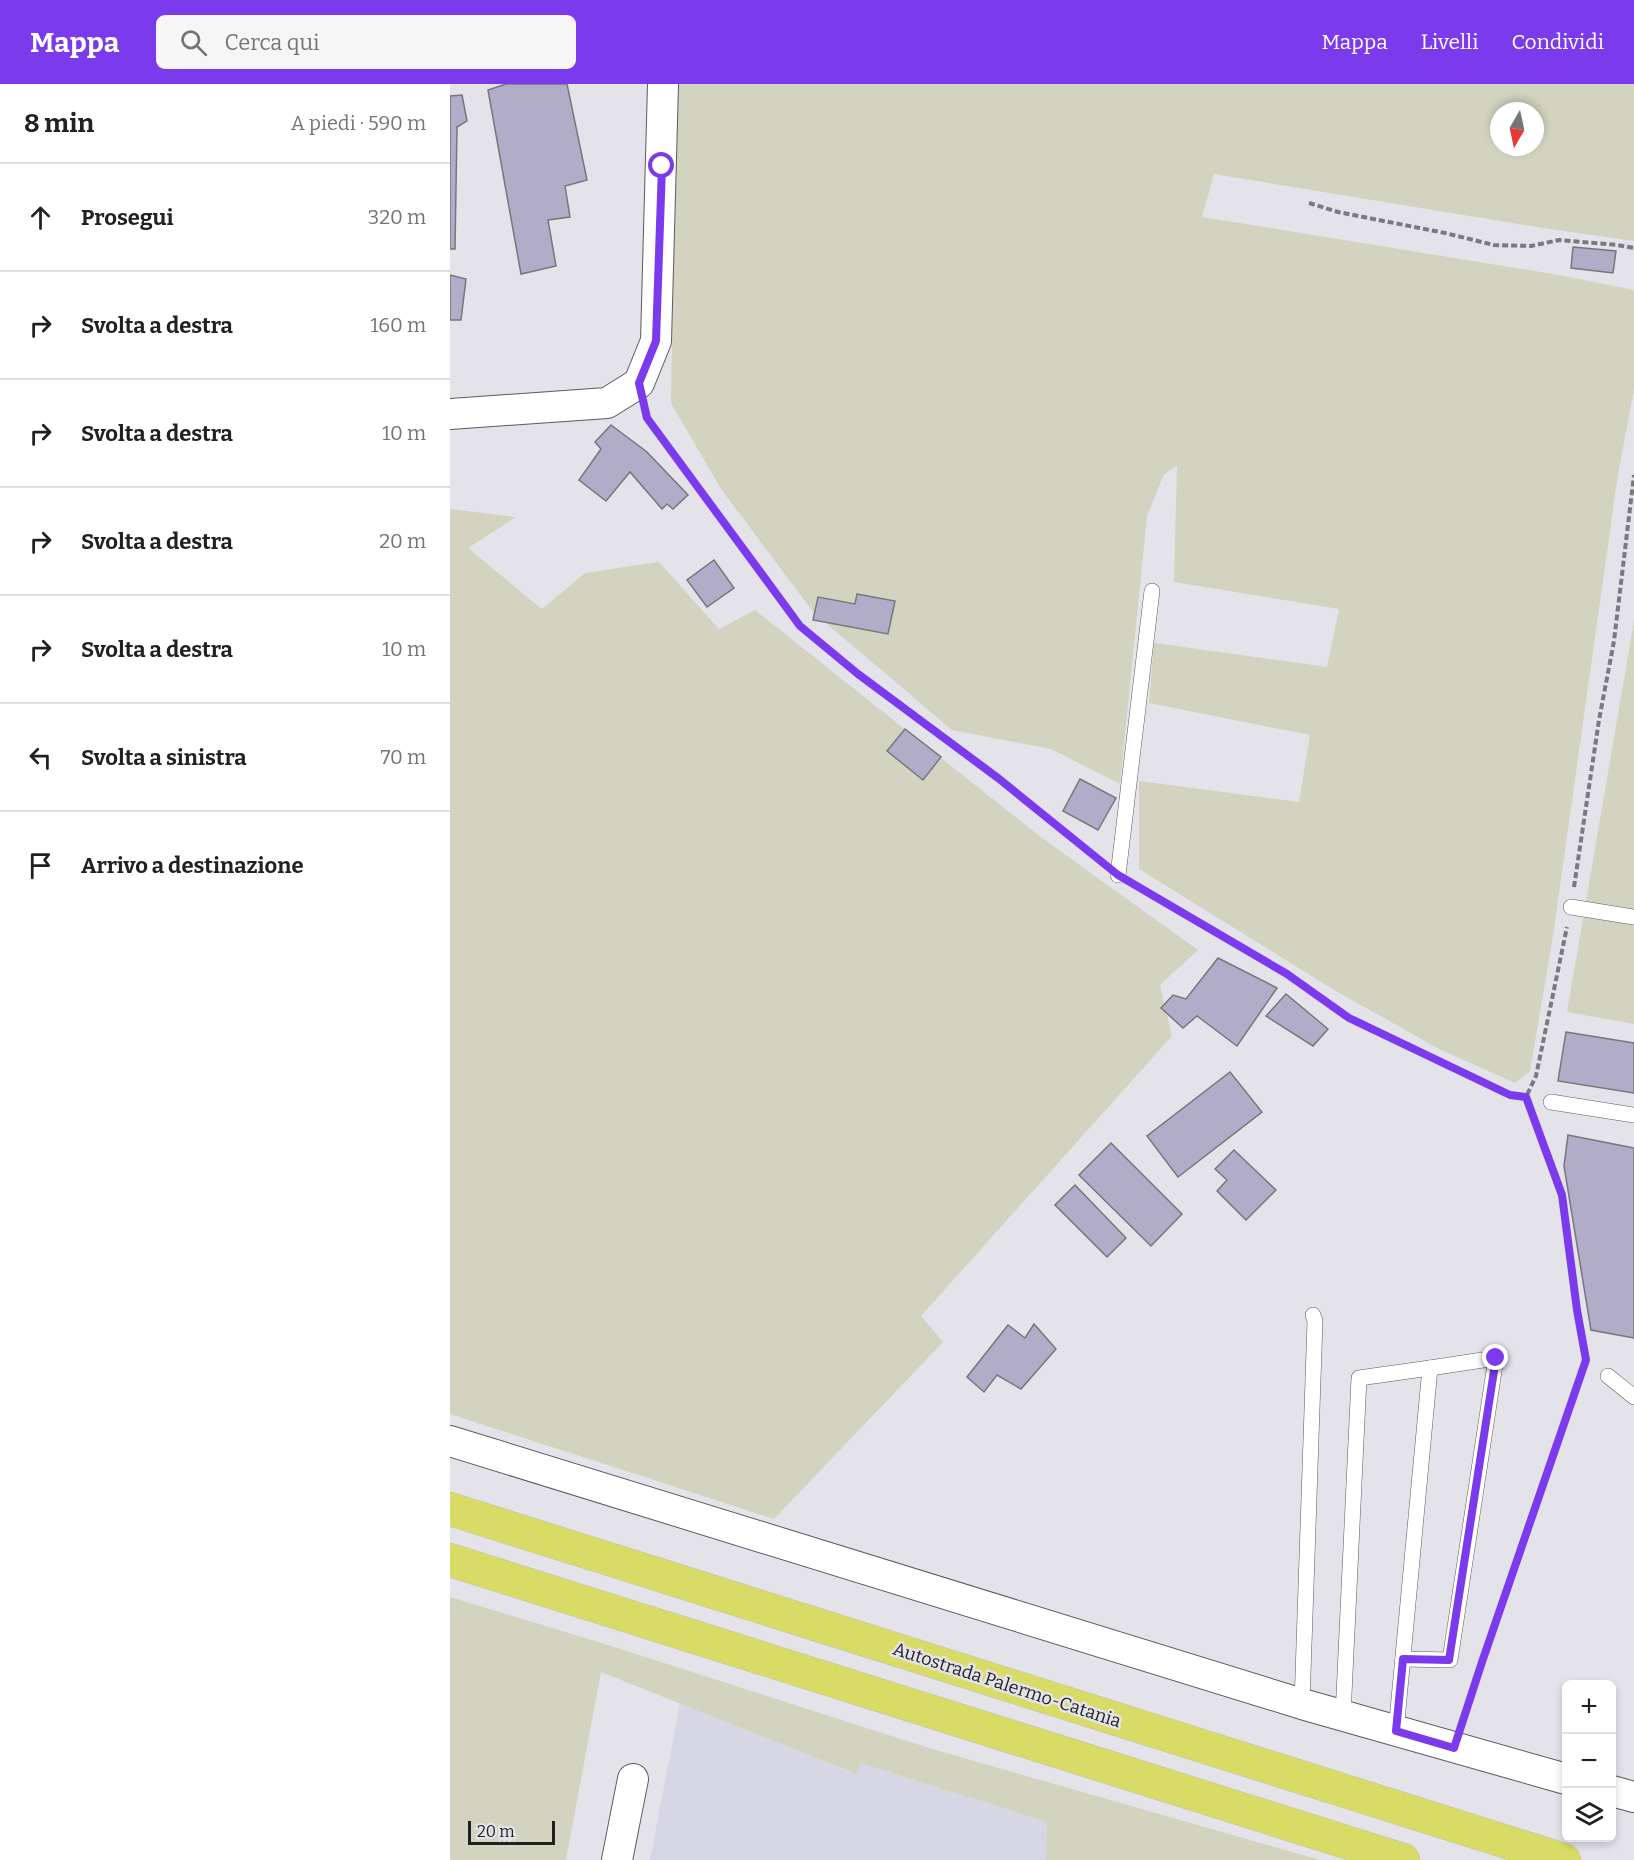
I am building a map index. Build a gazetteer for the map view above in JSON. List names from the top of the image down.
{
  "streets": {
    "highway": ["Autostrada Palermo-Catania"]
  },
  "scale_bar": "20 m",
  "north": "bottom",
  "page": {
    "header": "Mappa",
    "search": "Cerca qui",
    "nav": ["Mappa", "Livelli", "Condividi"],
    "heading": ["8 min", "A piedi · 590 m"],
    "list": [
      ["Prosegui", "320 m"],
      ["Svolta a destra", "160 m"],
      ["Svolta a destra", "10 m"],
      ["Svolta a destra", "20 m"],
      ["Svolta a destra", "10 m"],
      ["Svolta a sinistra", "70 m"],
      "Arrivo a destinazione"
    ],
    "map_buttons": ["+", "−"],
    "scale": "20 m"
  }
}
